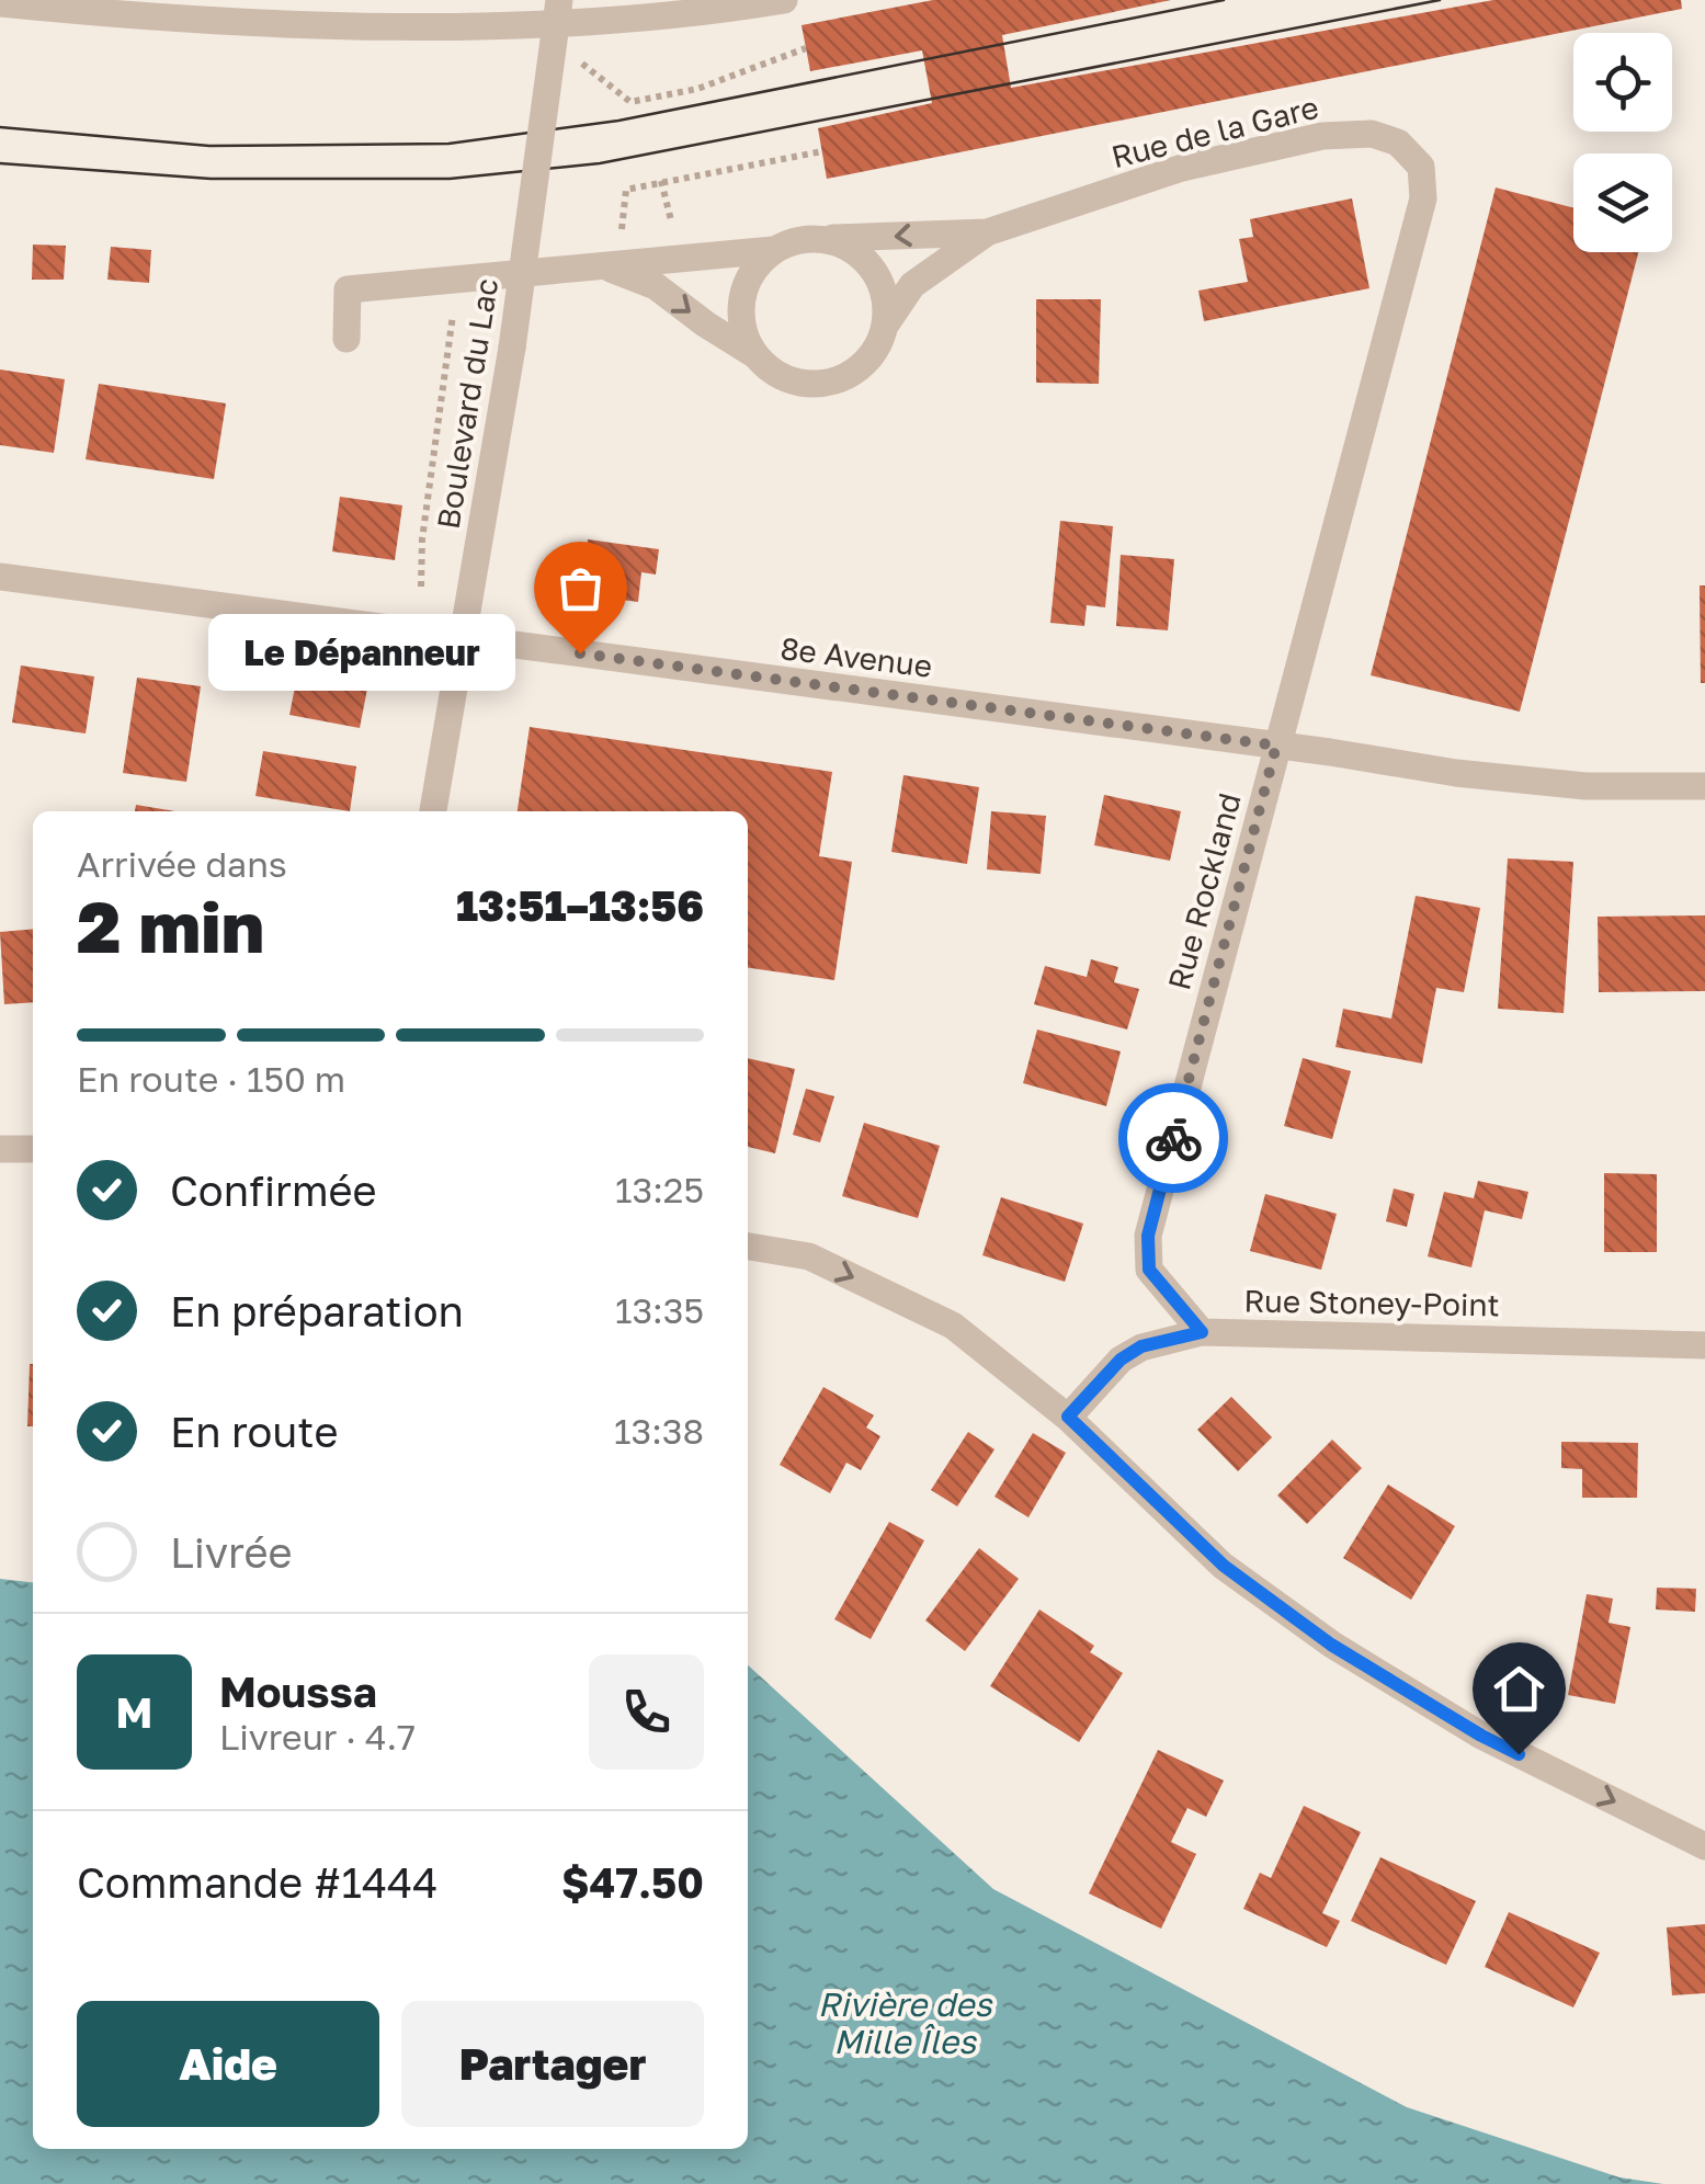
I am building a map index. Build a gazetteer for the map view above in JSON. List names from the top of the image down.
{
  "streets": {
    "street": [
      "Rue de la Gare",
      "Boulevard du Lac",
      "8e Avenue",
      "Rue Rockland",
      "Rue Stoney-Point"
    ]
  },
  "crossings": [
    ["Rue de la Gare", "Rue Rockland"],
    ["Boulevard du Lac", "8e Avenue"],
    ["8e Avenue", "Rue Rockland"],
    ["Rue Rockland", "Rue Stoney-Point"]
  ],
  "water": ["Rivière des Mille Îles"],
  "places": ["Le Dépanneur"],
  "page": {
    "bubble": "Le Dépanneur",
    "heading": ["2 min", "Arrivée dans", "13:51–13:56"],
    "panel": [
      "Moussa",
      "Livreur · 4.7",
      "Commande #1444",
      "$47.50"
    ],
    "bar": "En route · 150 m",
    "list": [
      ["Confirmée", "13:25"],
      ["En préparation", "13:35"],
      ["En route", "13:38"],
      "Livrée"
    ],
    "round": "M",
    "buttons": ["Aide", "Partager"]
  }
}
